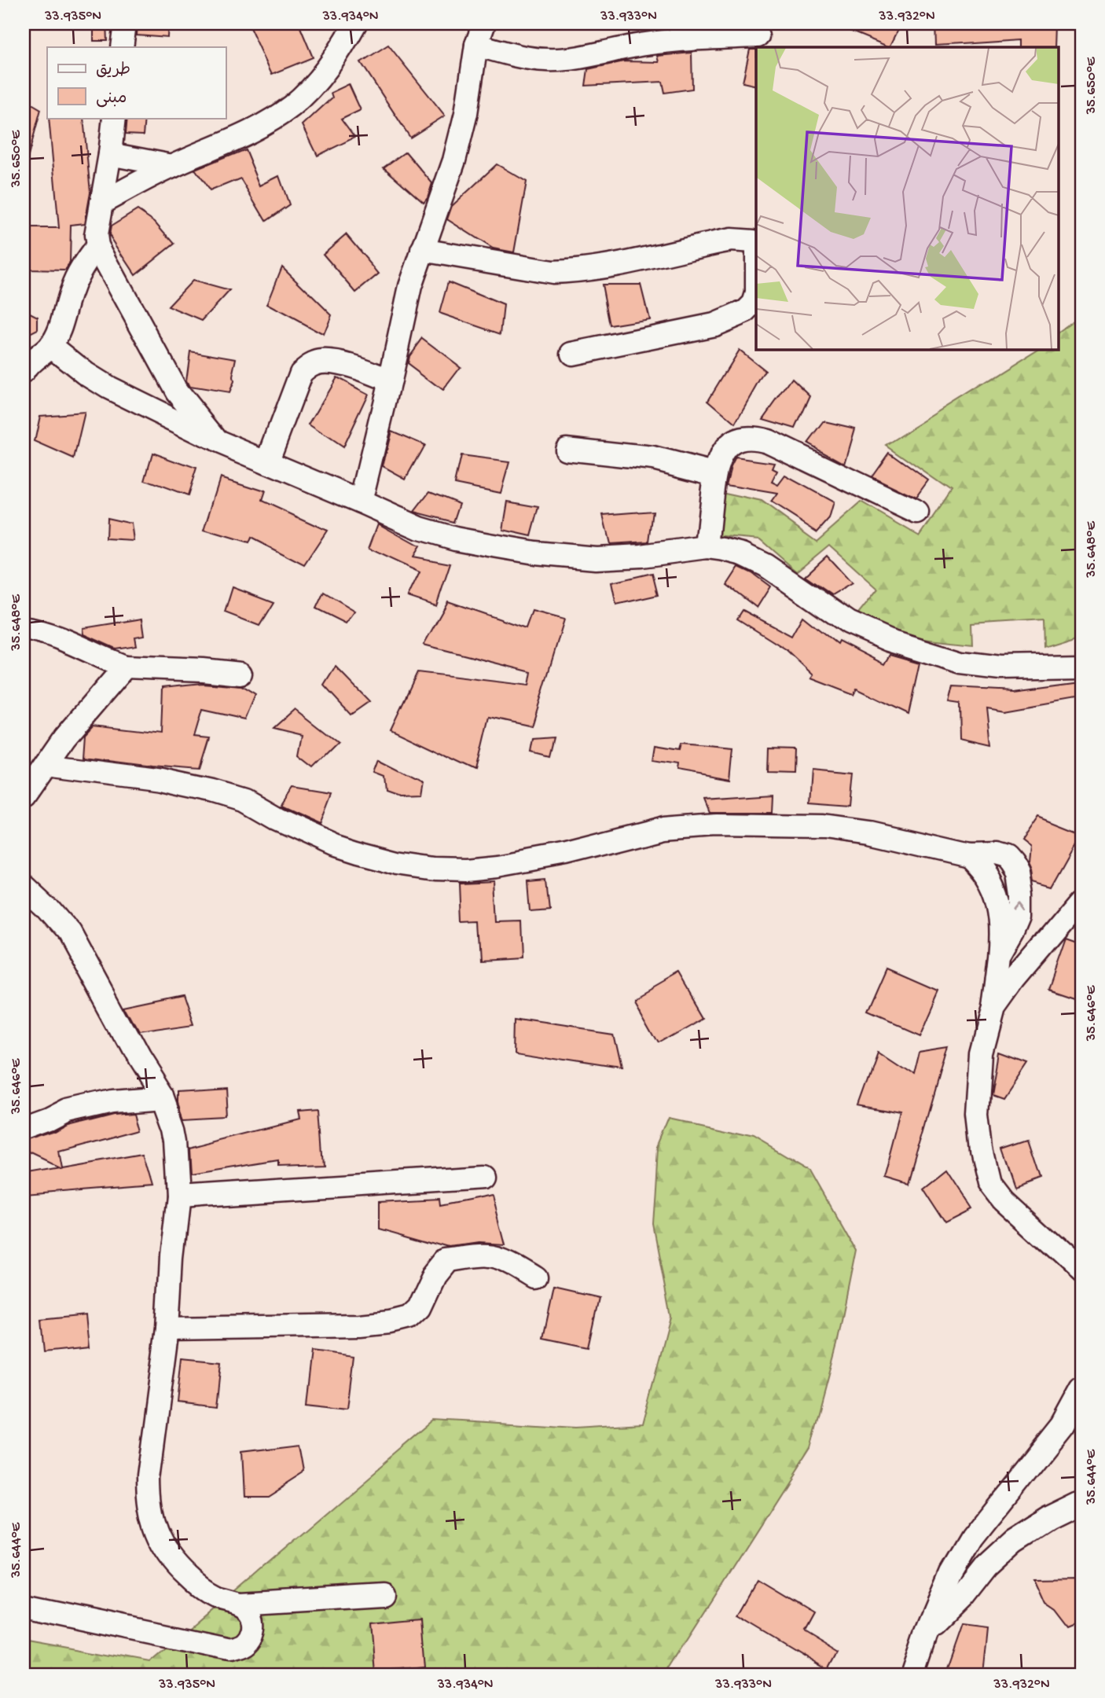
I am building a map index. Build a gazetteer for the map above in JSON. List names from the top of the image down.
{
  "legend": ["طريق", "مبنى"],
  "coordinates": [
    "33.935°N",
    "33.934°N",
    "33.933°N",
    "33.932°N",
    "35.650°E",
    "35.648°E",
    "35.646°E",
    "35.644°E"
  ]
}
